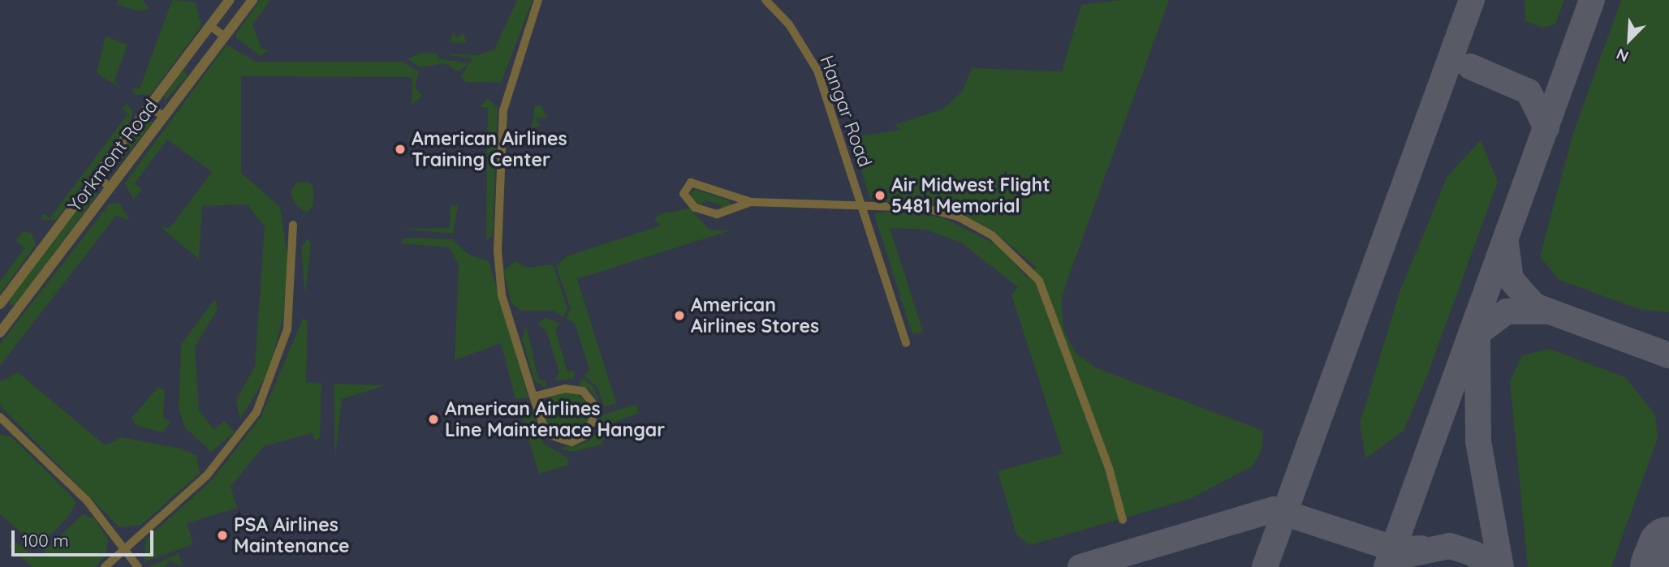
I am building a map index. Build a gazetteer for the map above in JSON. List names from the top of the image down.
{
  "streets": {
    "street": ["Hangar Road", "Yorkmont Road"]
  },
  "places": [
    "American Airlines Training Center",
    "Air Midwest Flight 5481 Memorial",
    "American Airlines Stores",
    "American Airlines Line Maintenace Hangar",
    "PSA Airlines Maintenance"
  ],
  "scale_bar": "100 m",
  "north": "bottom left"
}
